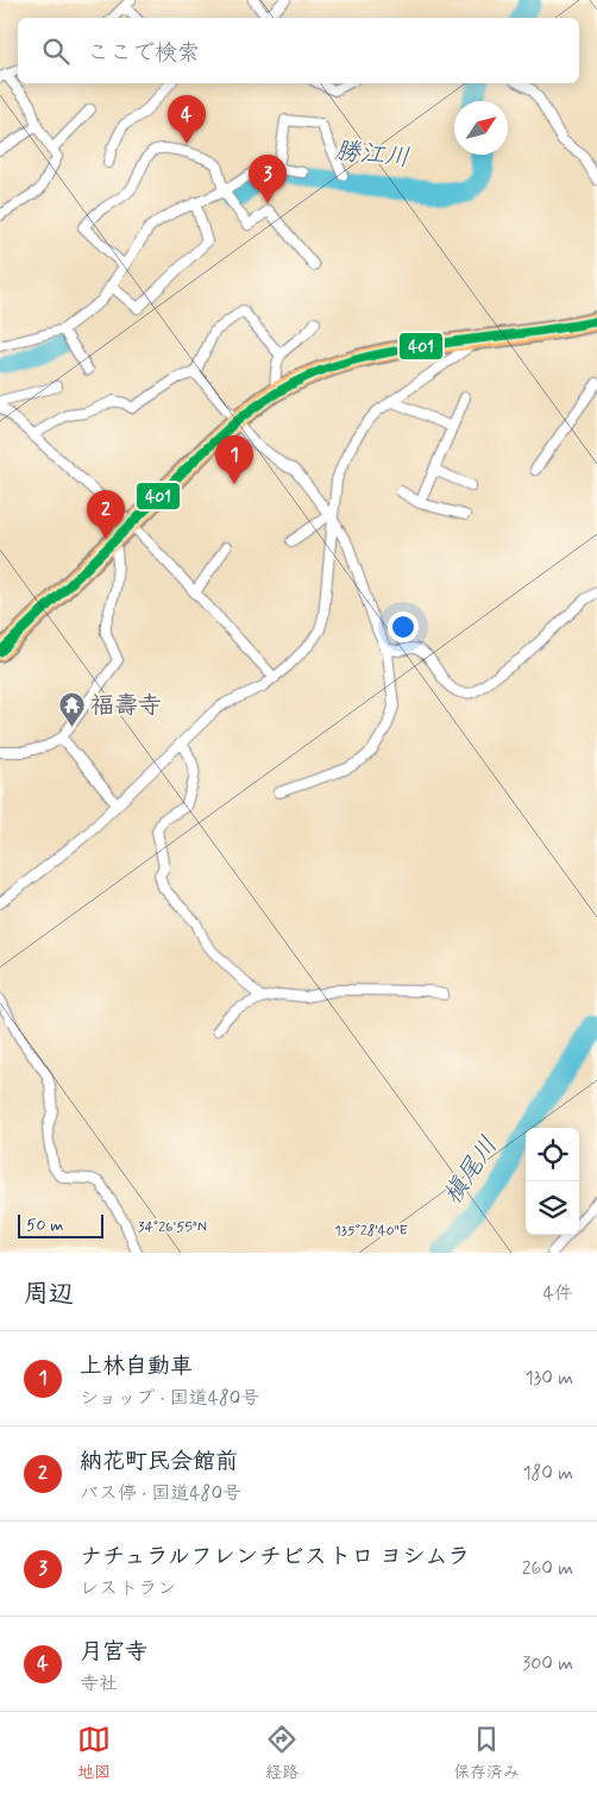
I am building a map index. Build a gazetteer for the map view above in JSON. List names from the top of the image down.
{
  "water": ["勝江川", "槇尾川"],
  "places": {
    "temple": ["福壽寺"]
  },
  "lines": ["transit line 401"],
  "scale_bar": "50 m",
  "north": "top right",
  "page": {
    "search": "ここで検索",
    "pins": [
      "4",
      "3",
      "1",
      "2"
    ],
    "scale": "50 m",
    "heading": ["周辺", "4件"],
    "list": [
      {
        "mark": "1",
        "name": "上林自動車",
        "note": "ショップ · 国道480号",
        "value": "130 m"
      },
      {
        "mark": "2",
        "name": "納花町民会館前",
        "note": "バス停 · 国道480号",
        "value": "180 m"
      },
      {
        "mark": "3",
        "name": "ナチュラルフレンチビストロ ヨシムラ",
        "note": "レストラン",
        "value": "260 m"
      },
      {
        "mark": "4",
        "name": "月宮寺",
        "note": "寺社",
        "value": "300 m"
      }
    ],
    "nav": ["地図", "経路", "保存済み"]
  },
  "coordinates": ["34°26'55\"N", "135°28'40\"E"]
}
